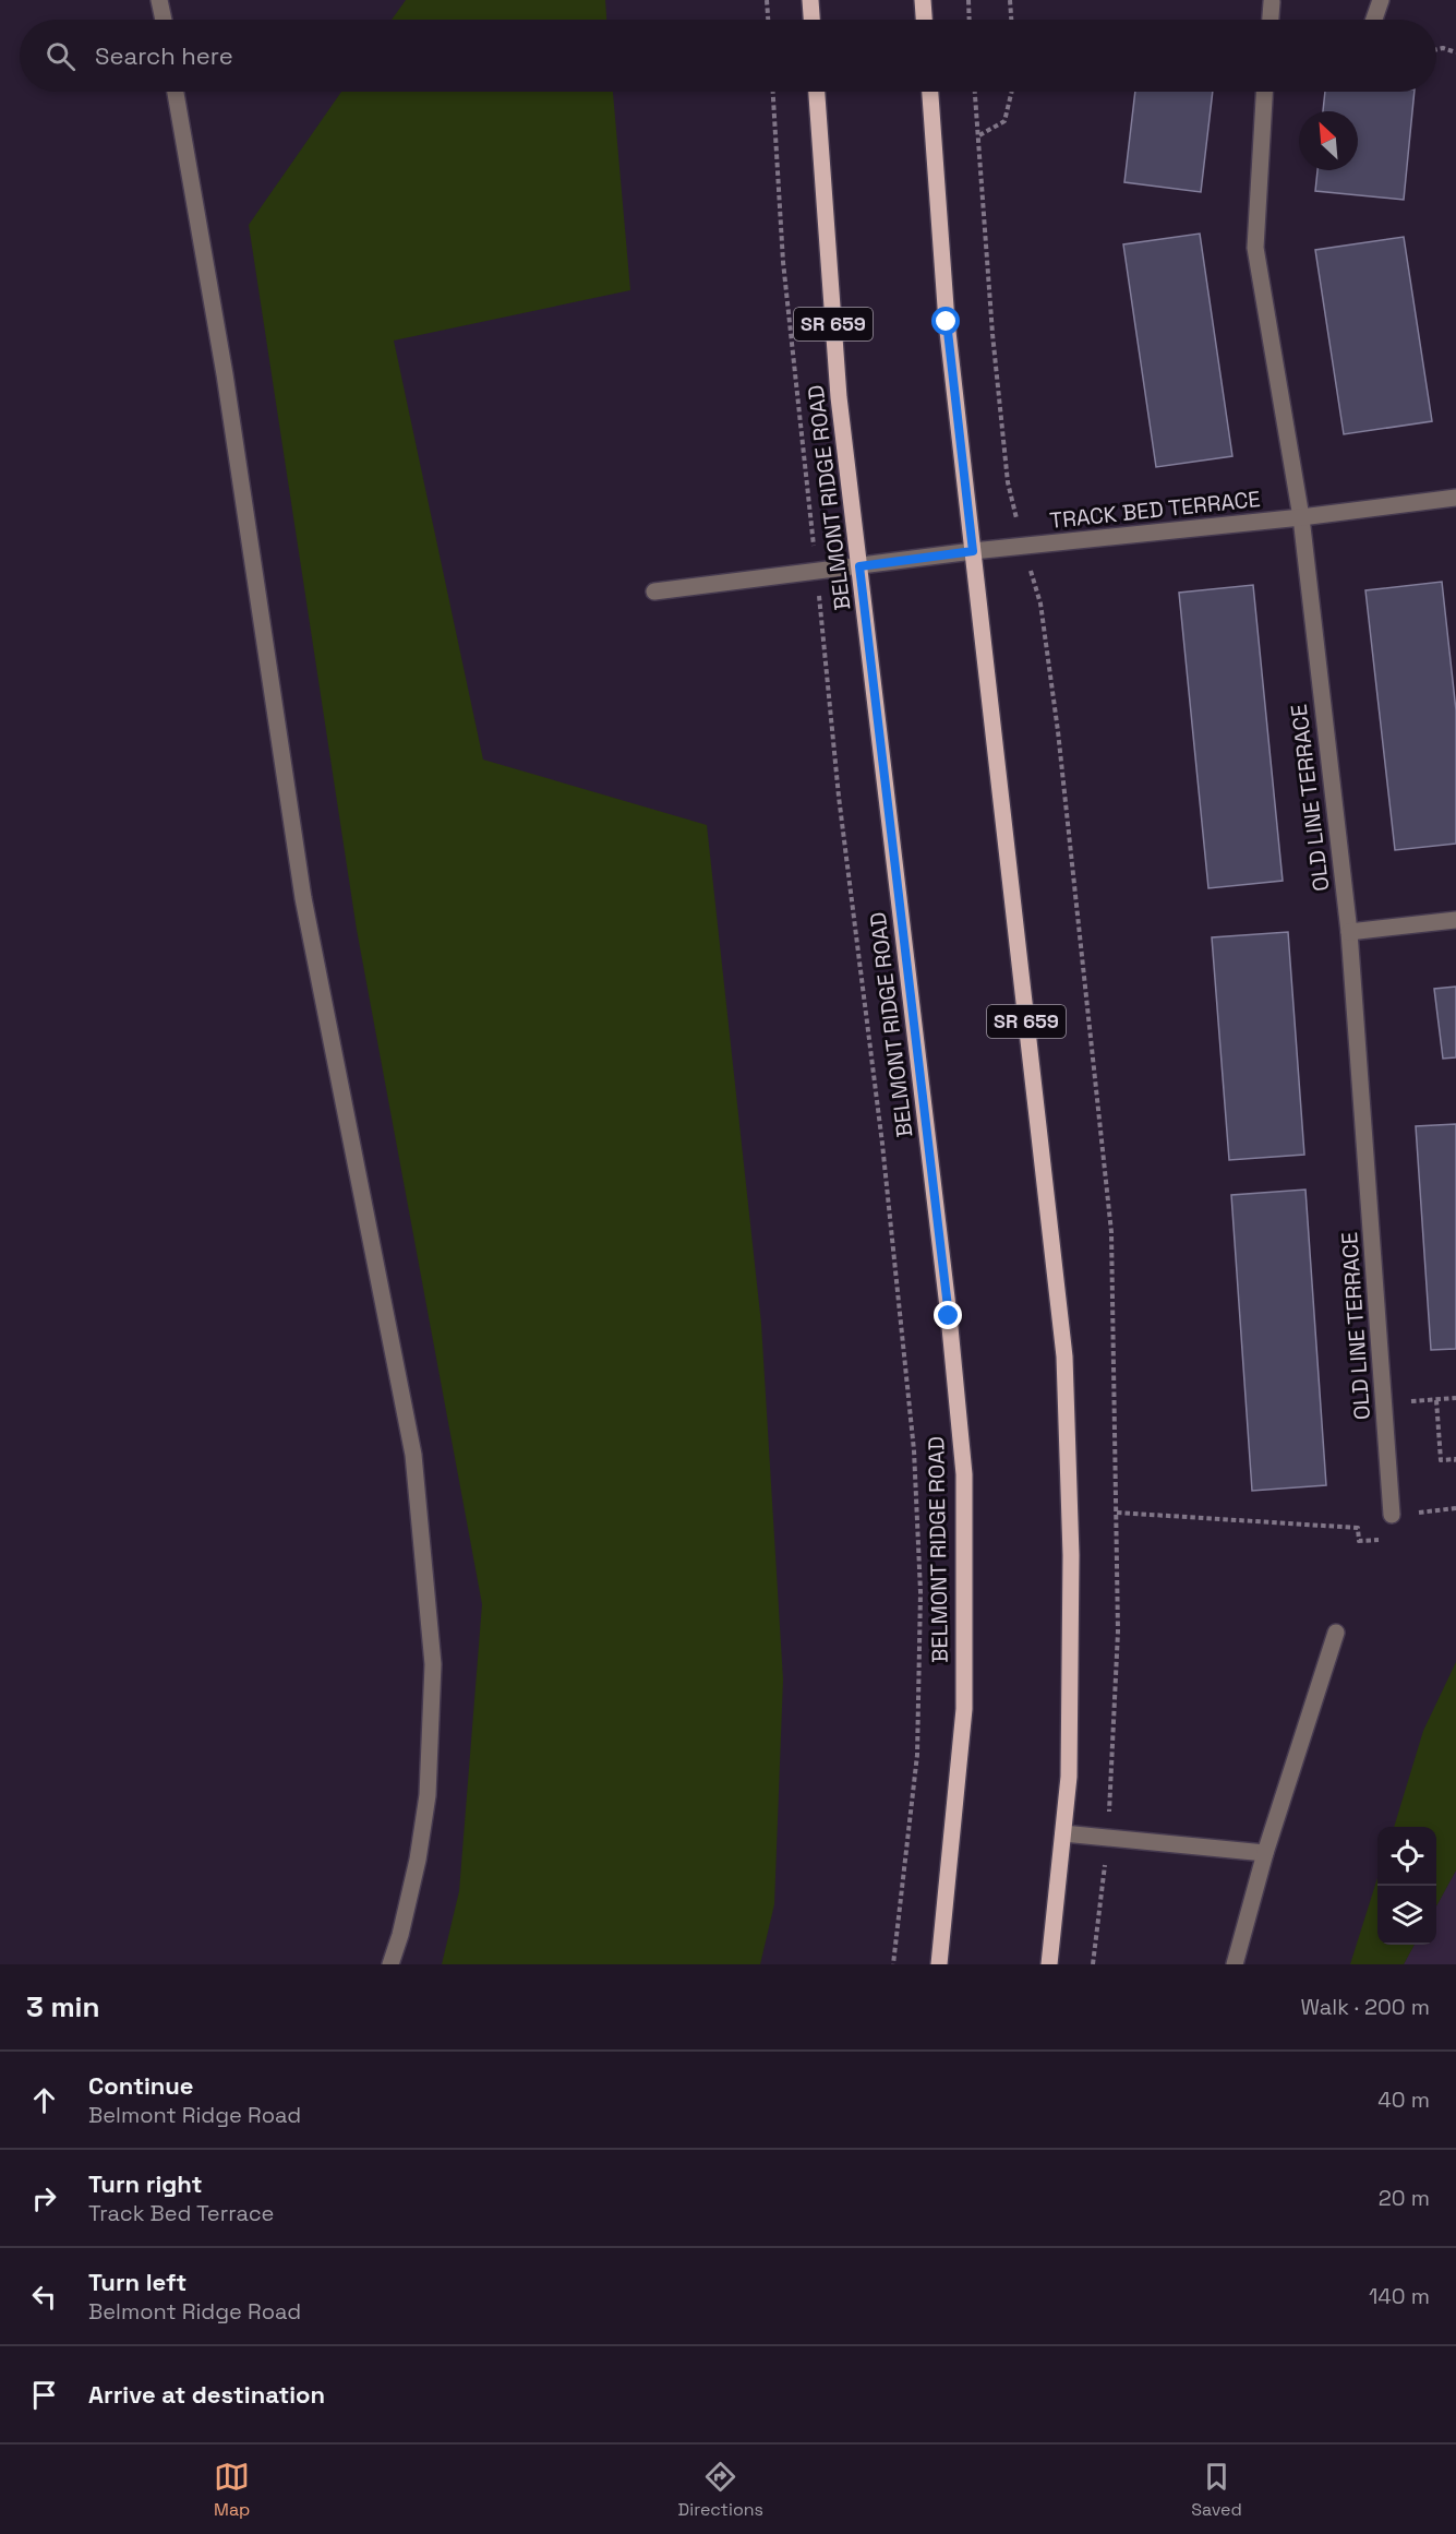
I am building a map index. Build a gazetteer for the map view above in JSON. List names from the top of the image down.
{
  "streets": {
    "main road": ["SR 659", "BELMONT RIDGE ROAD"],
    "street": ["TRACK BED TERRACE", "OLD LINE TERRACE"]
  },
  "crossings": [
    ["SR 659", "TRACK BED TERRACE"],
    ["BELMONT RIDGE ROAD", "TRACK BED TERRACE"],
    ["TRACK BED TERRACE", "OLD LINE TERRACE"]
  ],
  "north": "top left",
  "page": {
    "search": "Search here",
    "heading": ["3 min", "Walk · 200 m"],
    "list": [
      ["Continue", "Belmont Ridge Road", "40 m"],
      ["Turn right", "Track Bed Terrace", "20 m"],
      ["Turn left", "Belmont Ridge Road", "140 m"],
      "Arrive at destination"
    ],
    "nav": ["Map", "Directions", "Saved"]
  }
}
